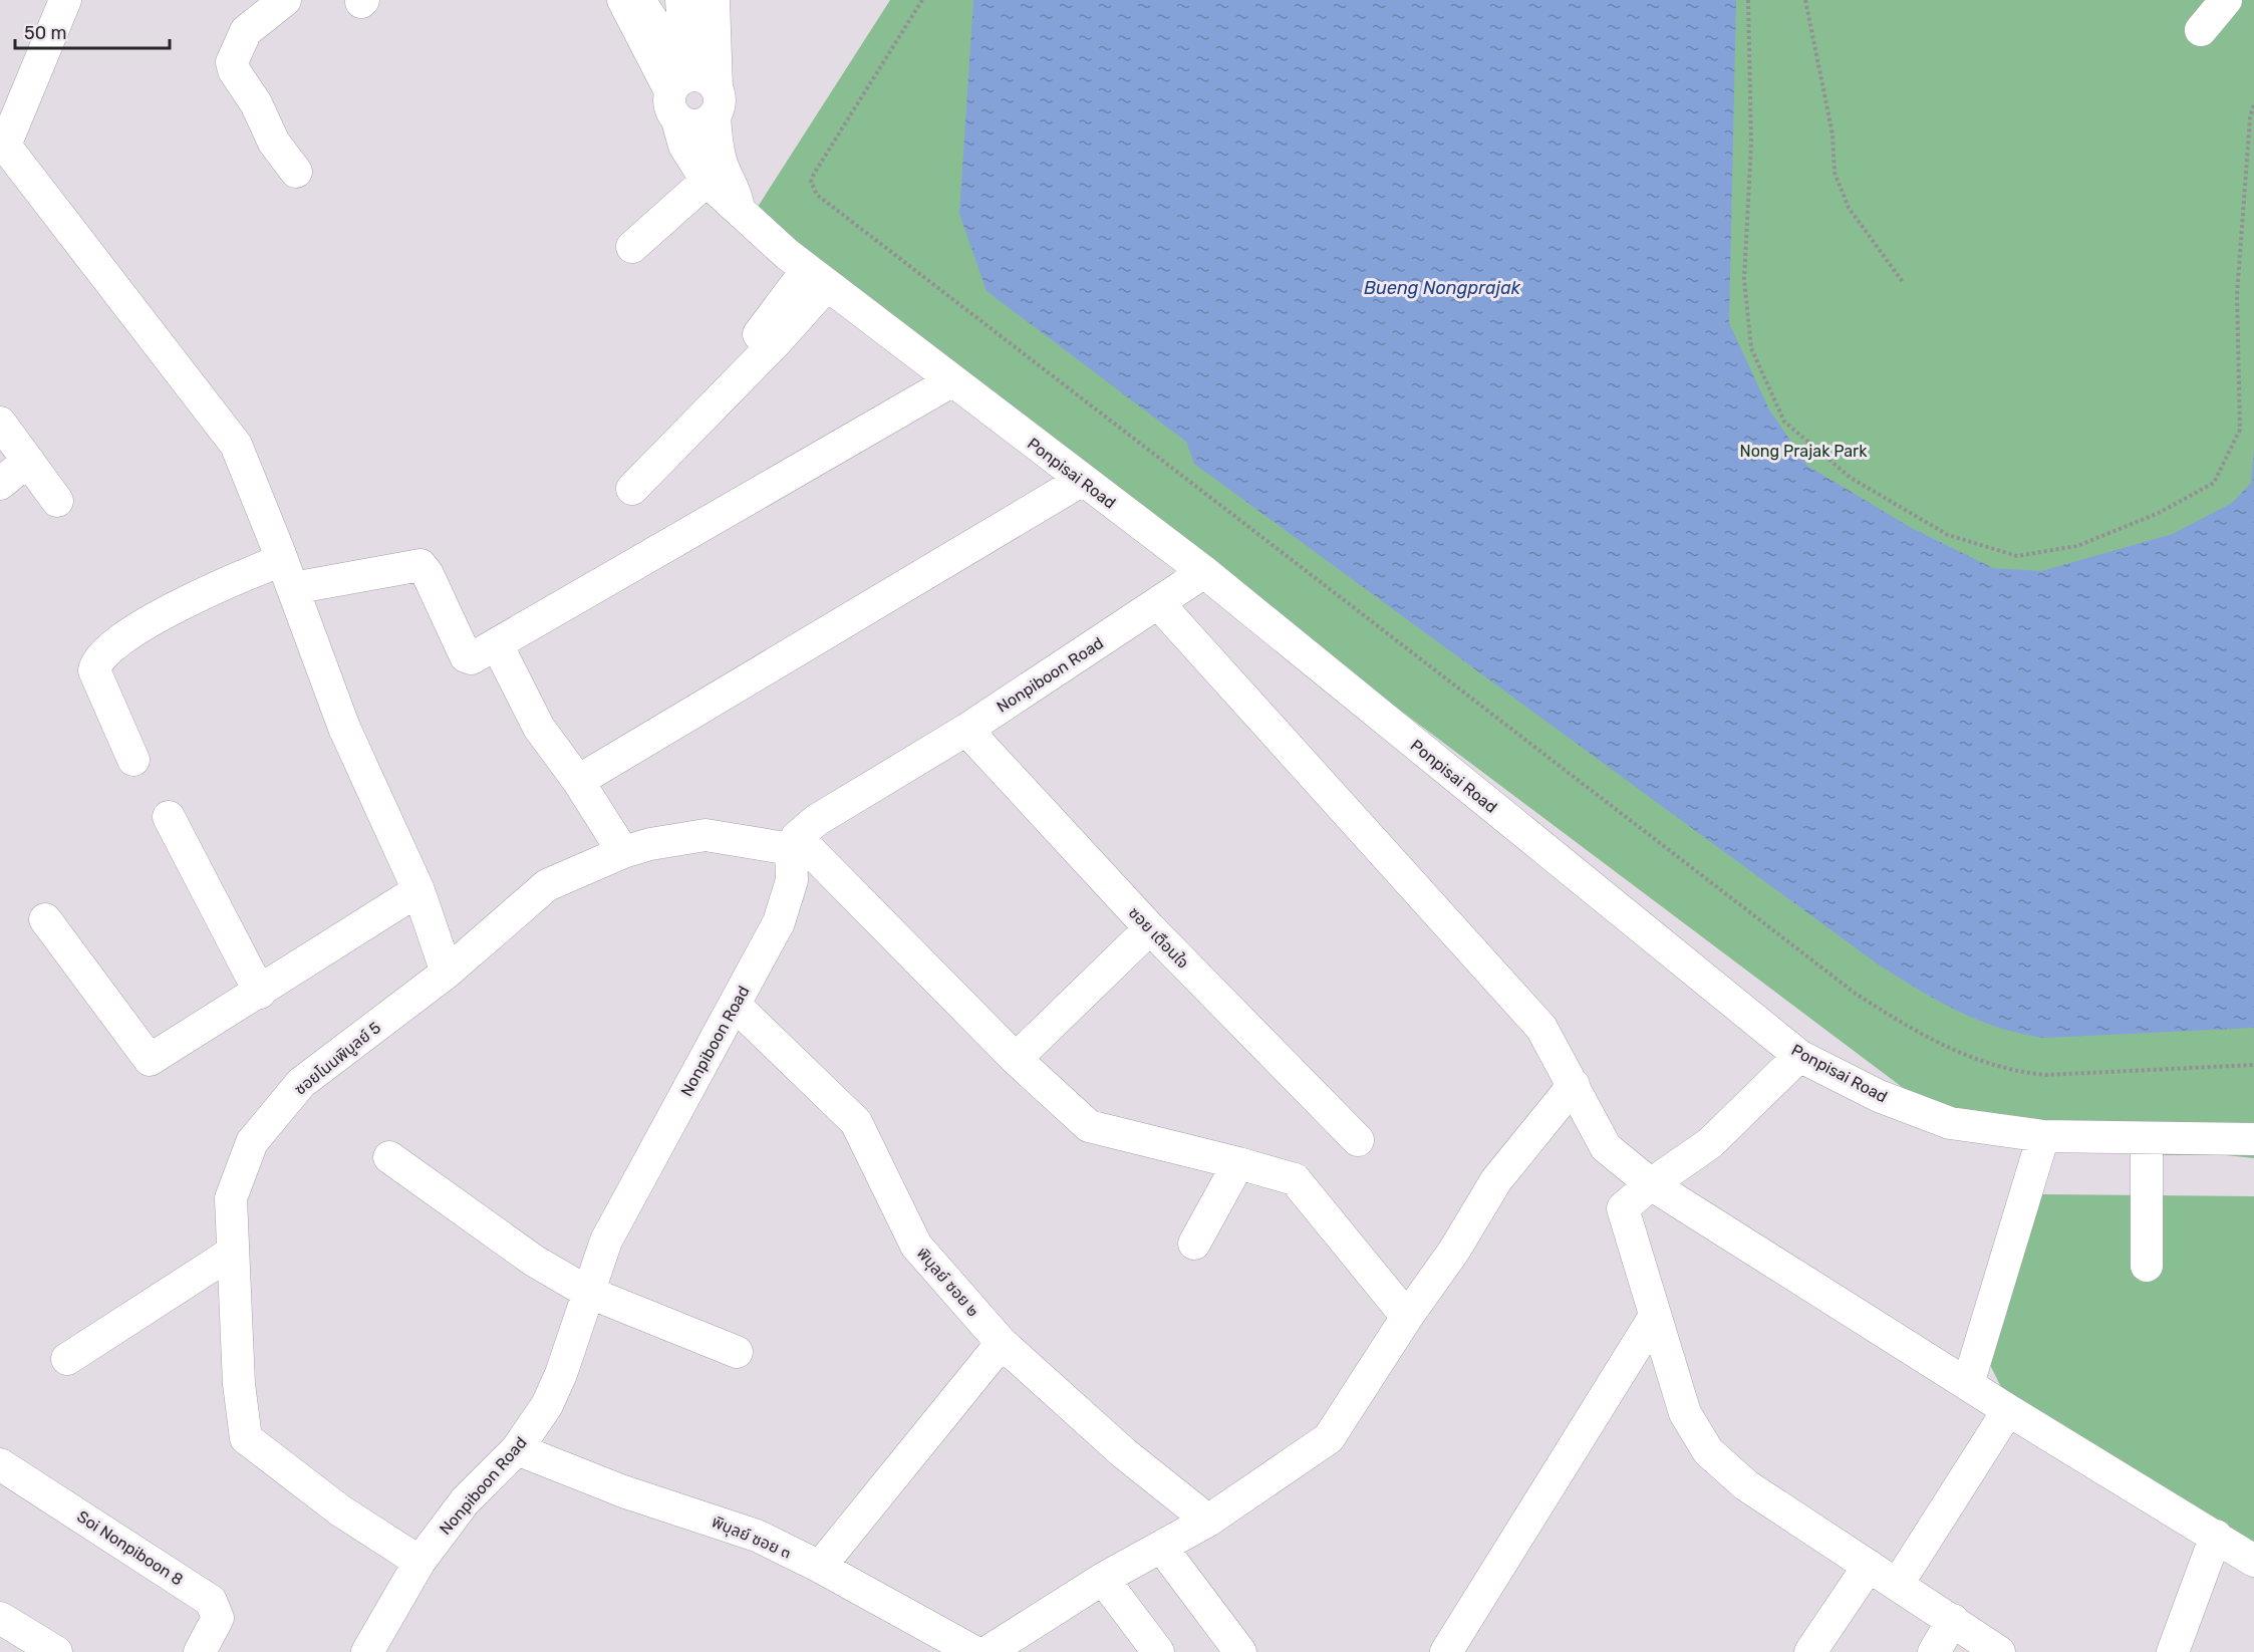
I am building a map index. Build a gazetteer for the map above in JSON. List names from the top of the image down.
{
  "streets": {
    "street": [
      "Ponpisai Road",
      "Nonpiboon Road",
      "ซอย เตือนใจ",
      "ซอยโนนพิบูลย์ 5",
      "พิบุลย์ ซอย ๒",
      "พิบุลย์ ซอย ๓",
      "Soi Nonpiboon 8"
    ]
  },
  "crossings": [
    ["Ponpisai Road", "Nonpiboon Road"],
    ["Nonpiboon Road", "ซอย เตือนใจ"],
    ["Nonpiboon Road", "ซอยโนนพิบูลย์ 5"],
    ["Nonpiboon Road", "พิบุลย์ ซอย ๒"],
    ["Nonpiboon Road", "พิบุลย์ ซอย ๓"]
  ],
  "water": ["Bueng Nongprajak"],
  "parks": ["Nong Prajak Park"],
  "scale_bar": "50 m"
}
